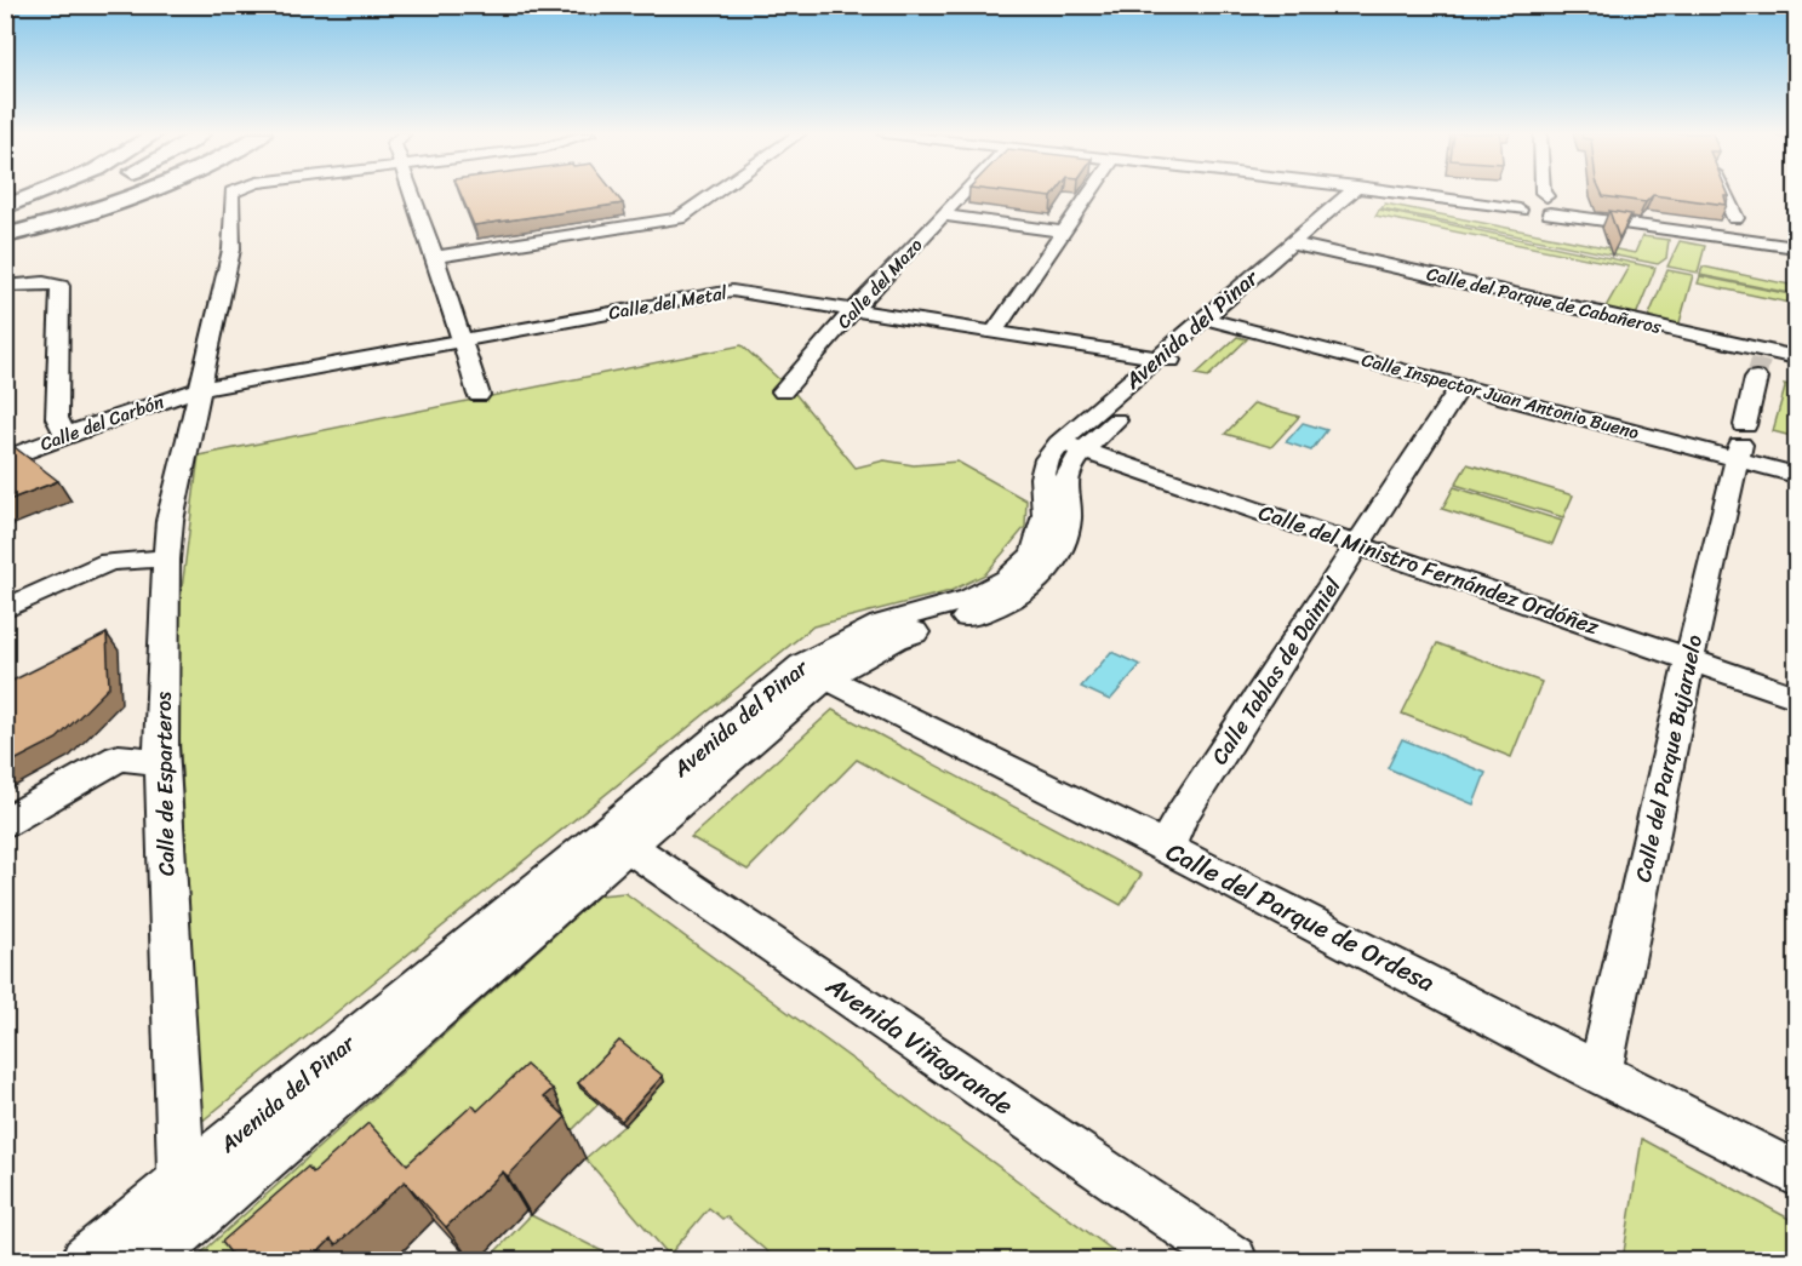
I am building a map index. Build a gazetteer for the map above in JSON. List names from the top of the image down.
{
  "streets": {
    "street": [
      "Calle del Mazo",
      "Calle del Parque de Cabañeros",
      "Calle del Metal",
      "Avenida del Pinar",
      "Calle Inspector Juan Antonio Bueno",
      "Calle del Carbón",
      "Calle del Ministro Fernández Ordóñez",
      "Calle Tablas de Daimiel",
      "Calle del Parque Bujaruelo",
      "Calle de Esparteros",
      "Calle del Parque de Ordesa",
      "Avenida Viñagrande"
    ]
  },
  "crossings": [
    ["Calle del Mazo", "Calle del Metal"],
    ["Calle del Parque de Cabañeros", "Avenida del Pinar"],
    ["Calle del Parque de Cabañeros", "Calle del Parque Bujaruelo"],
    ["Calle del Metal", "Avenida del Pinar"],
    ["Calle del Metal", "Calle del Carbón"],
    ["Calle del Metal", "Calle de Esparteros"],
    ["Avenida del Pinar", "Calle Inspector Juan Antonio Bueno"],
    ["Avenida del Pinar", "Calle del Ministro Fernández Ordóñez"],
    ["Avenida del Pinar", "Calle de Esparteros"],
    ["Avenida del Pinar", "Calle del Parque de Ordesa"],
    ["Avenida del Pinar", "Avenida Viñagrande"],
    ["Calle Inspector Juan Antonio Bueno", "Calle Tablas de Daimiel"],
    ["Calle Inspector Juan Antonio Bueno", "Calle del Parque Bujaruelo"],
    ["Calle del Carbón", "Calle de Esparteros"],
    ["Calle del Ministro Fernández Ordóñez", "Calle Tablas de Daimiel"],
    ["Calle del Ministro Fernández Ordóñez", "Calle del Parque Bujaruelo"],
    ["Calle Tablas de Daimiel", "Calle del Parque de Ordesa"],
    ["Calle del Parque Bujaruelo", "Calle del Parque de Ordesa"]
  ]
}
